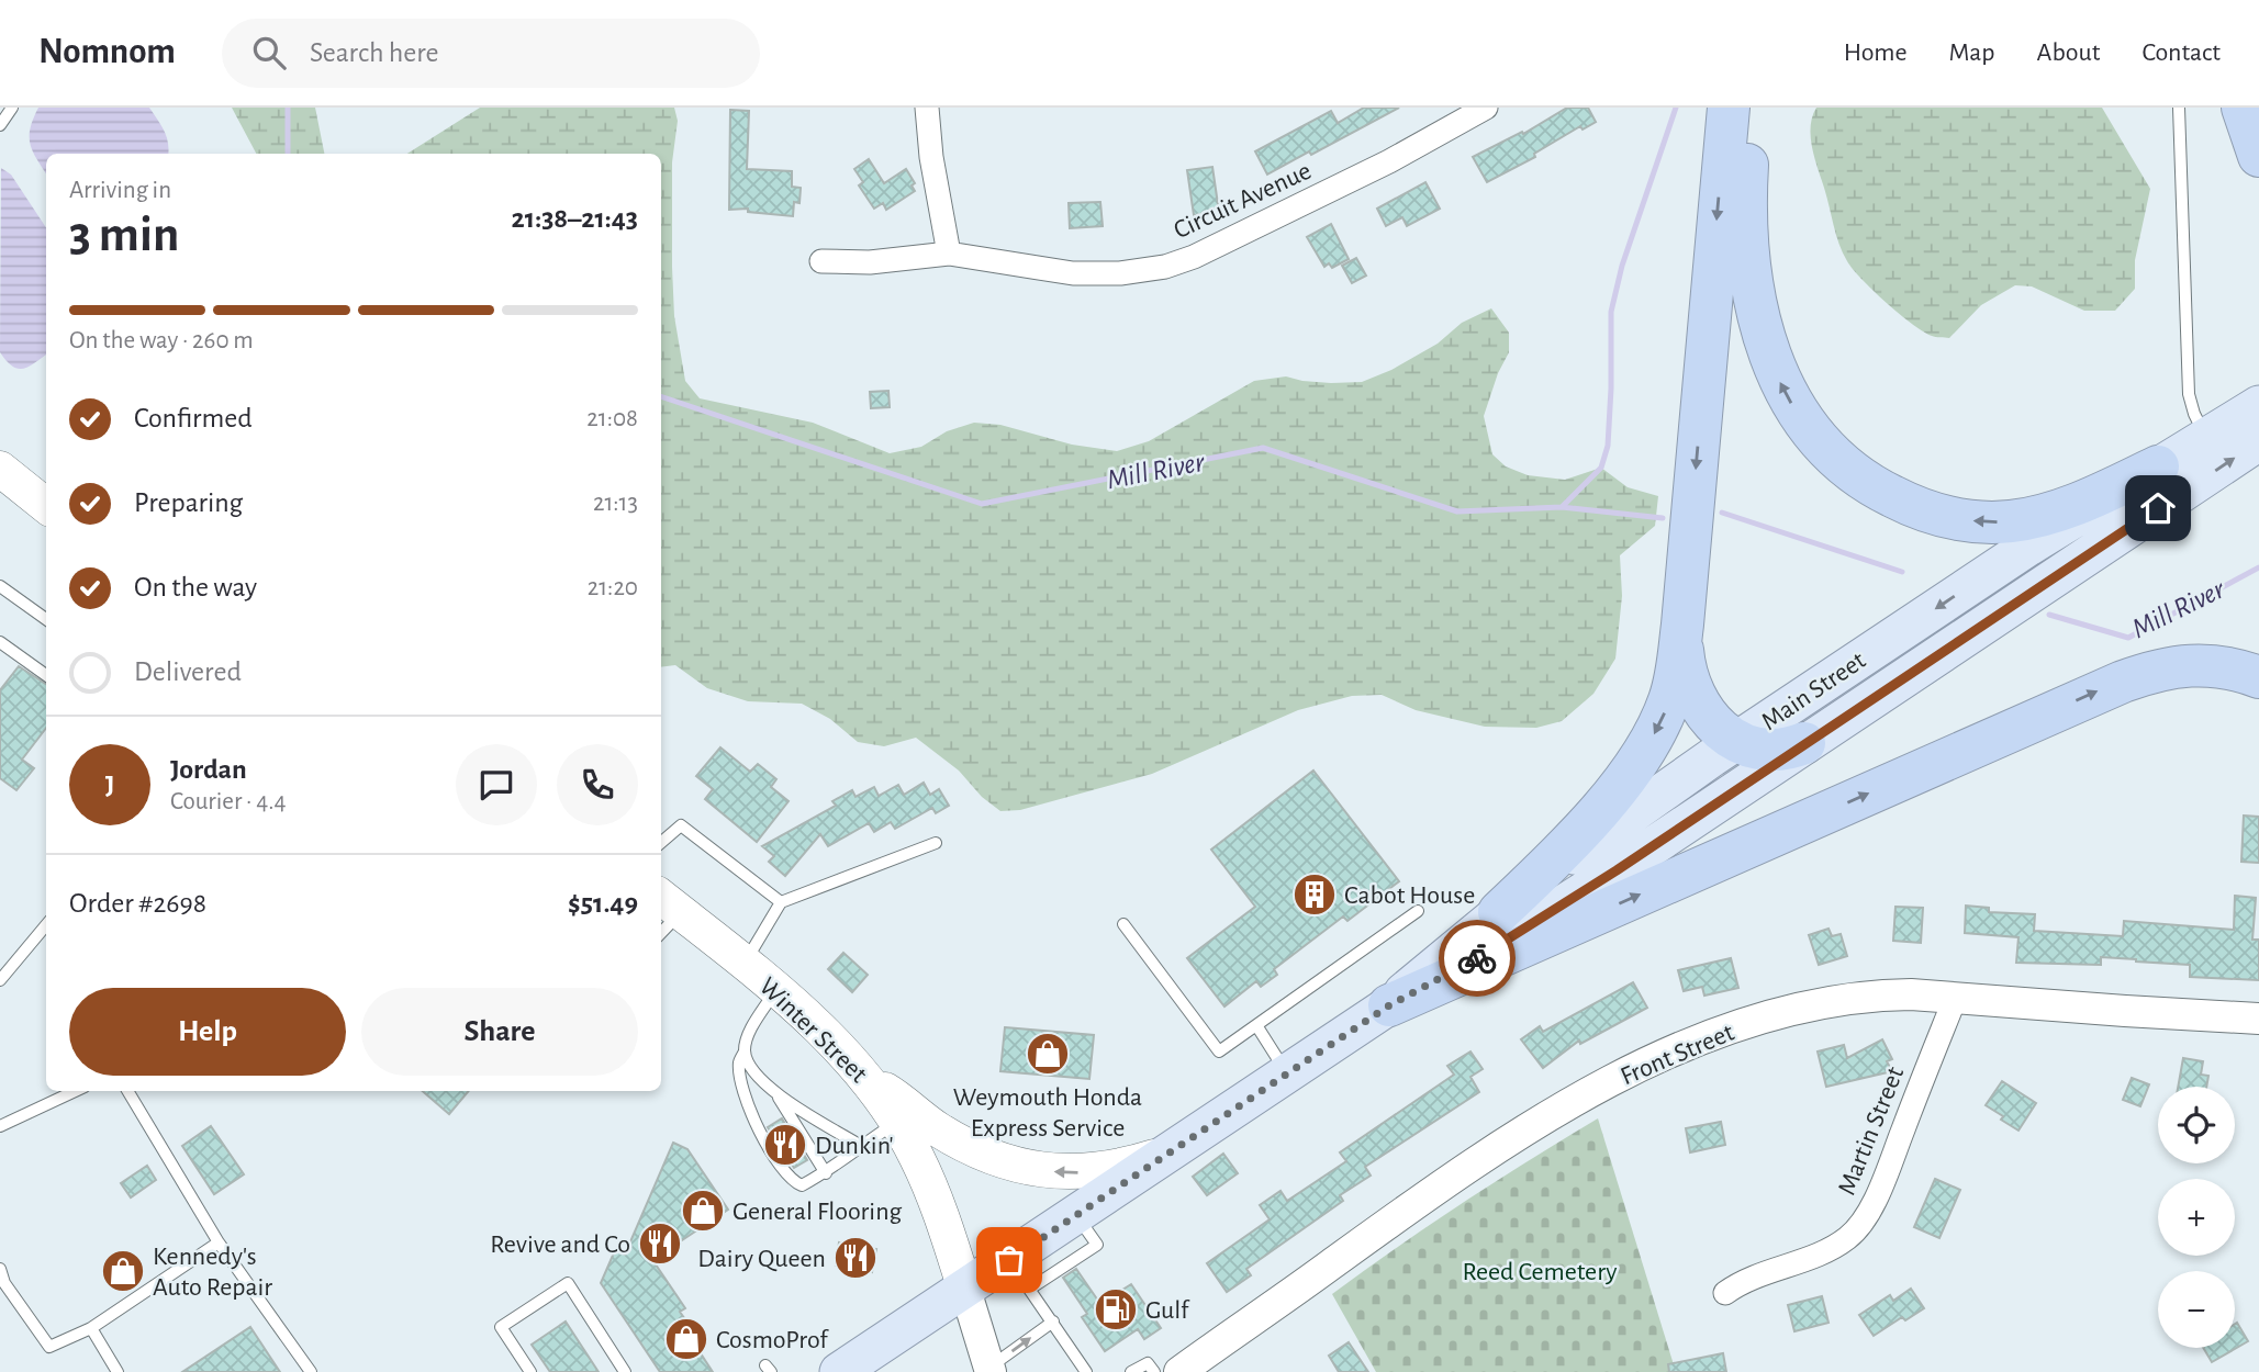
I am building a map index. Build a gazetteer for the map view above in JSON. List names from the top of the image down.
{
  "streets": {
    "main road": ["Main Street", "Winter Street"],
    "street": ["Circuit Avenue", "Front Street", "Martin Street"]
  },
  "crossings": [
    ["Main Street", "Winter Street"],
    ["Front Street", "Martin Street"]
  ],
  "water": ["Mill River"],
  "parks": ["Reed Cemetery"],
  "places": {
    "building": ["Cabot House"],
    "shop": [
      "Weymouth Honda Express Service",
      "General Flooring",
      "Kennedy's Auto Repair",
      "CosmoProf"
    ],
    "restaurant": ["Dunkin'", "Revive and Co", "Dairy Queen"],
    "fuel station": ["Gulf"]
  },
  "page": {
    "header": "Nomnom",
    "search": "Search here",
    "nav": [
      "Home",
      "Map",
      "About",
      "Contact"
    ],
    "heading": ["3 min", "Arriving in", "21:38–21:43"],
    "panel": [
      "Jordan",
      "Courier · 4.4",
      "Order #2698",
      "$51.49"
    ],
    "bar": "On the way · 260 m",
    "list": [
      ["Confirmed", "21:08"],
      ["Preparing", "21:13"],
      ["On the way", "21:20"],
      "Delivered"
    ],
    "round": "J",
    "buttons": ["Help", "Share"],
    "map_buttons": ["+", "−"]
  }
}
